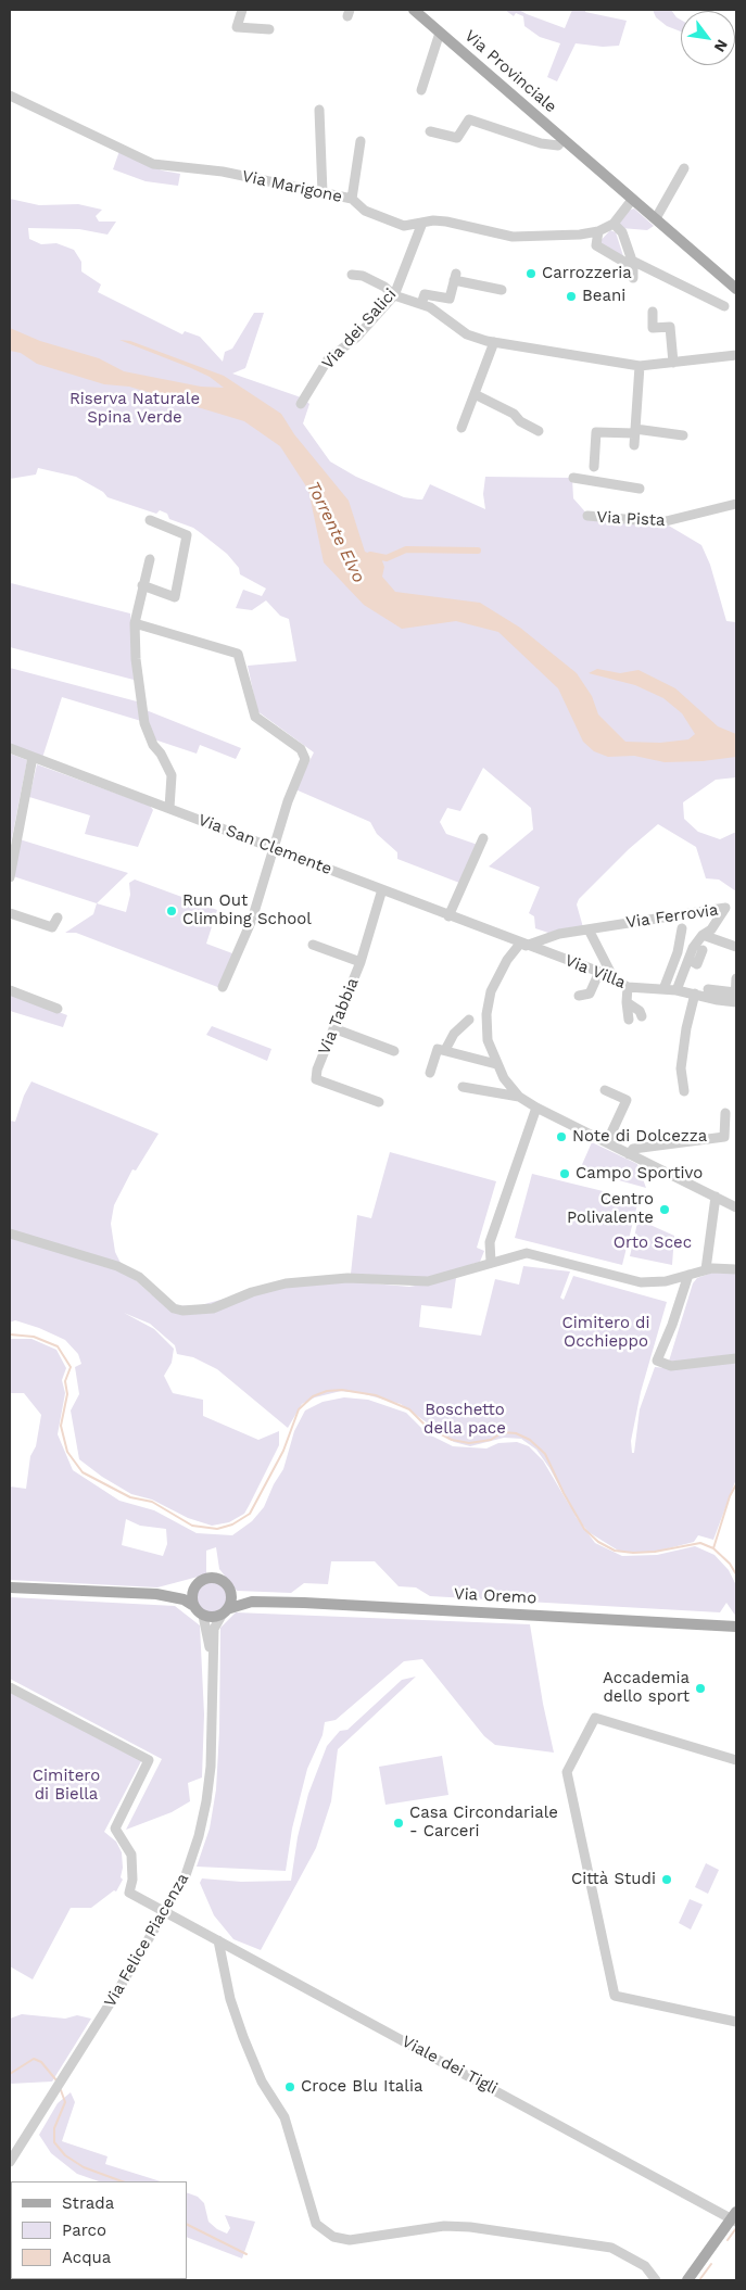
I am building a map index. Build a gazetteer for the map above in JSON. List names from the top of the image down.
{
  "streets": {
    "main road": ["Via Provinciale", "Via Oremo"],
    "street": [
      "Via Marigone",
      "Via dei Salici",
      "Via Pista",
      "Via San Clemente",
      "Via Ferrovia",
      "Via Villa",
      "Via Tabbia",
      "Via Felice Piacenza",
      "Viale dei Tigli"
    ]
  },
  "crossings": [
    ["Via Provinciale", "Via Marigone"],
    ["Via Marigone", "Via dei Salici"],
    ["Via San Clemente", "Via Ferrovia"],
    ["Via San Clemente", "Via Villa"],
    ["Via San Clemente", "Via Tabbia"],
    ["Via Ferrovia", "Via Villa"],
    ["Via Oremo", "Via Felice Piacenza"],
    ["Via Felice Piacenza", "Viale dei Tigli"]
  ],
  "water": ["Torrente Elvo"],
  "parks": [
    "Riserva Naturale Spina Verde",
    "Orto Scec",
    "Cimitero di Occhieppo",
    "Boschetto della pace",
    "Cimitero di Biella"
  ],
  "places": [
    "Carrozzeria",
    "Beani",
    "Run Out Climbing School",
    "Note di Dolcezza",
    "Campo Sportivo",
    "Centro Polivalente",
    "Accademia dello sport",
    "Casa Circondariale - Carceri",
    "Città Studi",
    "Croce Blu Italia"
  ],
  "legend": ["Strada", "Parco", "Acqua"],
  "north": "bottom right"
}
